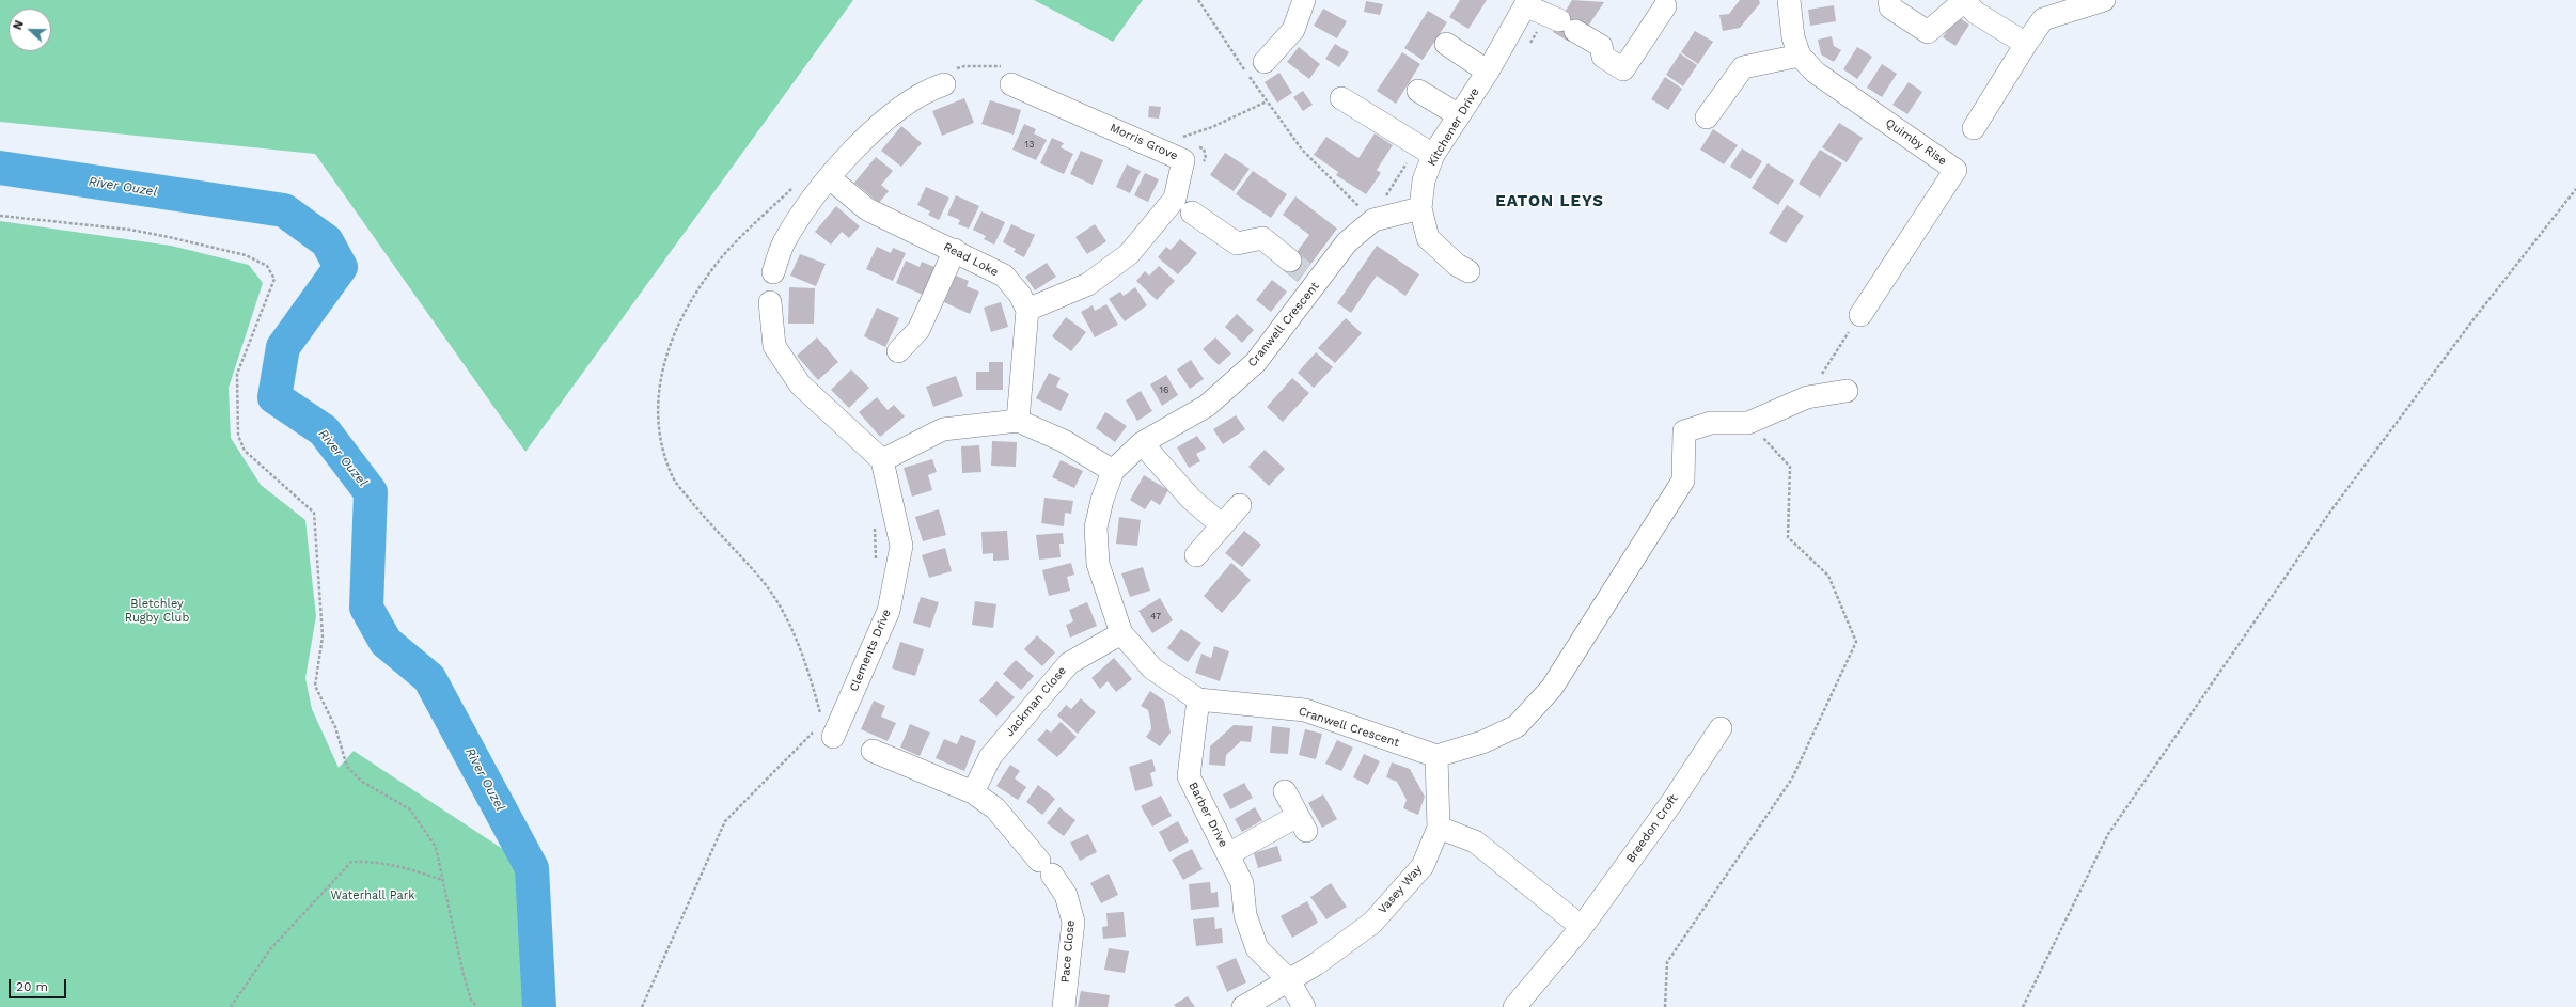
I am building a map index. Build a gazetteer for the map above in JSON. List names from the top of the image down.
{
  "streets": {
    "street": [
      "Kitchener Drive",
      "Morris Grove",
      "Quimby Rise",
      "Read Loke",
      "Cranwell Crescent",
      "Clements Drive",
      "Jackman Close",
      "Barber Drive",
      "Breedon Croft",
      "Vasey Way",
      "Pace Close"
    ]
  },
  "crossings": [
    ["Kitchener Drive", "Cranwell Crescent"],
    ["Morris Grove", "Read Loke"],
    ["Cranwell Crescent", "Jackman Close"],
    ["Cranwell Crescent", "Barber Drive"],
    ["Cranwell Crescent", "Vasey Way"],
    ["Jackman Close", "Pace Close"],
    ["Barber Drive", "Vasey Way"]
  ],
  "districts": ["EATON LEYS"],
  "water": ["River Ouzel"],
  "parks": ["Bletchley Rugby Club", "Waterhall Park"],
  "house_numbers": ["13", "16", "47"],
  "scale_bar": "20 m",
  "north": "left"
}
